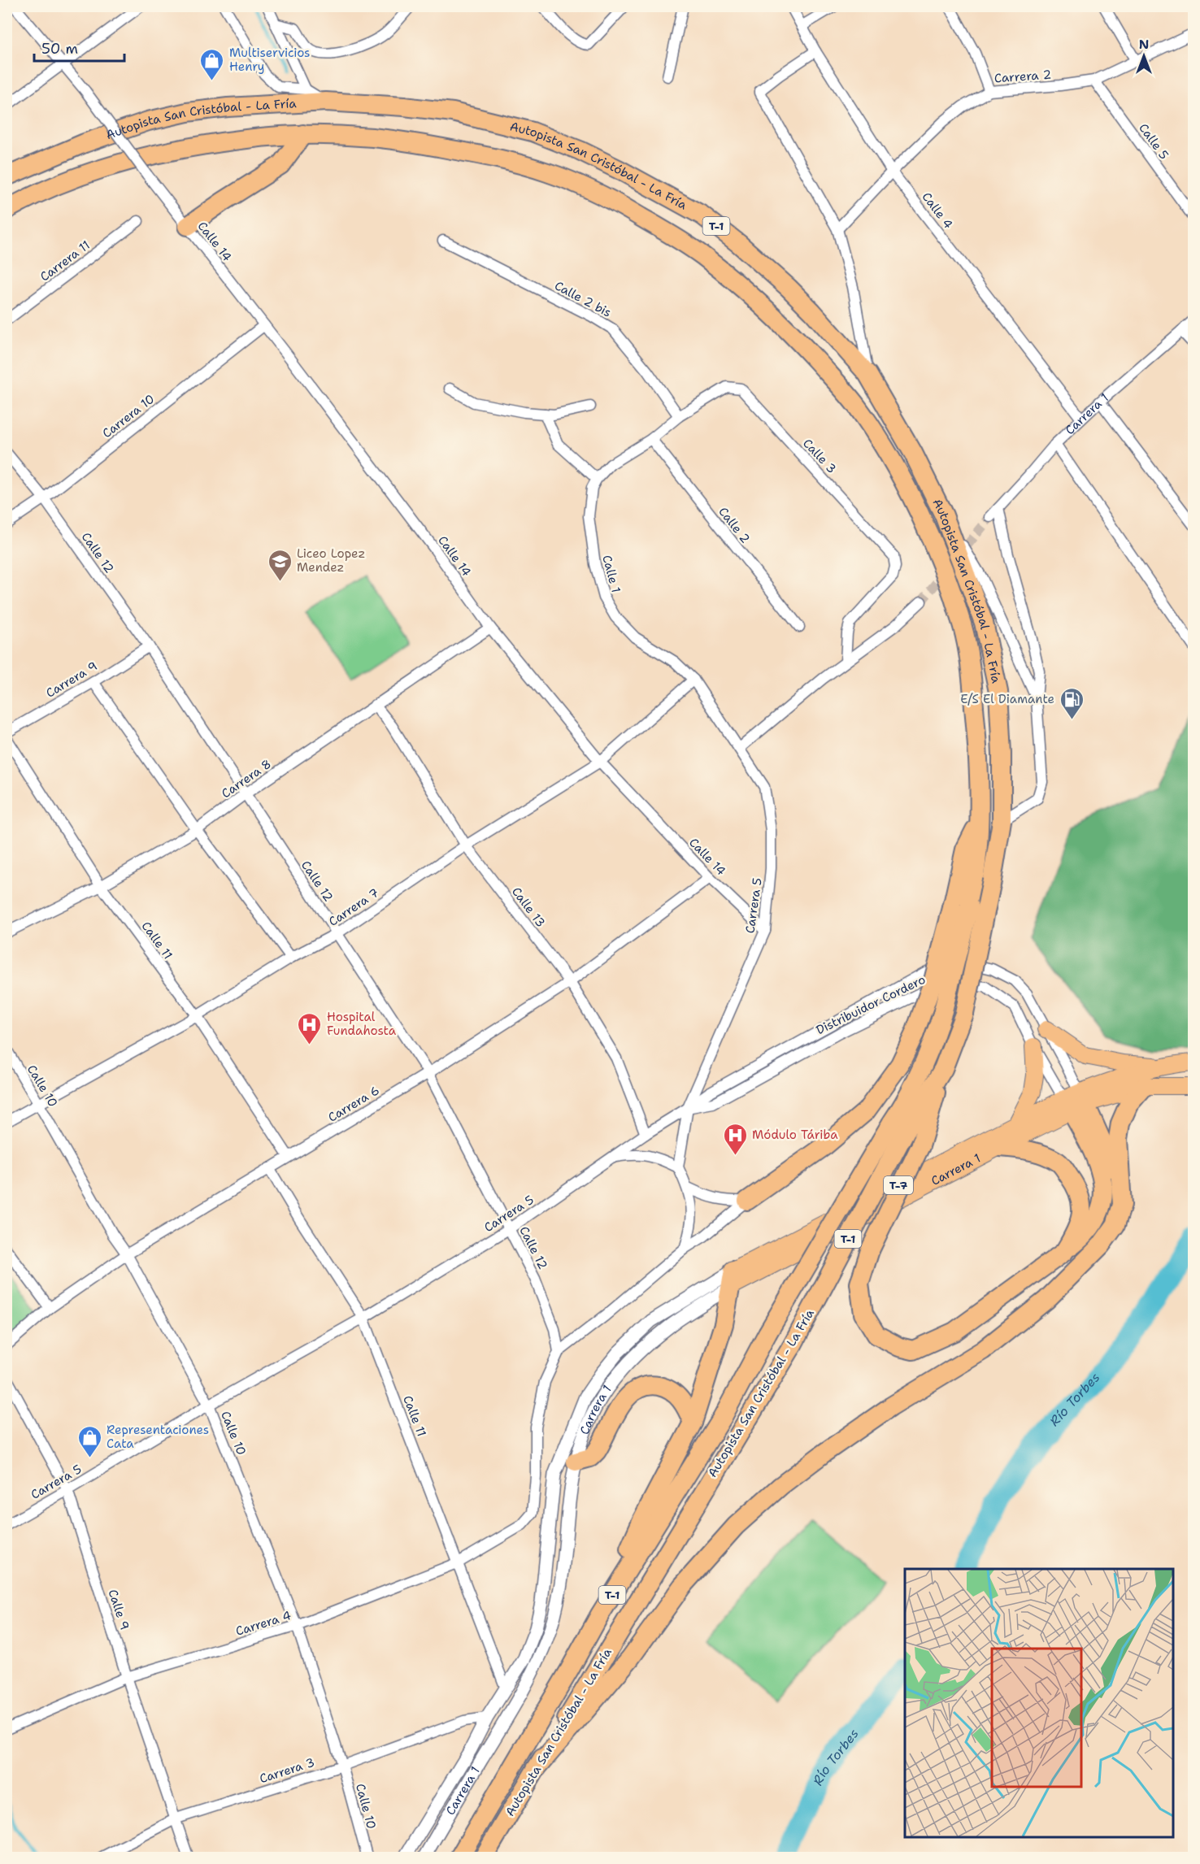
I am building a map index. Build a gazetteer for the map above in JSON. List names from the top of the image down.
{
  "streets": {
    "highway": ["Autopista San Cristóbal - La Fría", "T-1"],
    "main road": ["Carrera 1", "T-7"],
    "street": [
      "Carrera 2",
      "Calle 5",
      "Calle 4",
      "Calle 14",
      "Carrera 11",
      "Calle 2 bis",
      "Carrera 10",
      "Calle 3",
      "Calle 2",
      "Calle 12",
      "Calle 1",
      "Carrera 9",
      "Carrera 8",
      "Carrera 5",
      "Carrera 7",
      "Calle 13",
      "Calle 11",
      "Distribuidor Cordero",
      "Calle 10",
      "Carrera 6",
      "Calle 9",
      "Carrera 4",
      "Carrera 3"
    ]
  },
  "crossings": [
    ["Carrera 2", "Calle 5"],
    ["Carrera 2", "Calle 4"],
    ["Calle 4", "Carrera 1"],
    ["Calle 14", "Carrera 10"],
    ["Calle 14", "Carrera 8"],
    ["Calle 14", "Carrera 5"],
    ["Calle 14", "Carrera 7"],
    ["Calle 14", "Carrera 6"],
    ["Calle 2 bis", "Calle 3"],
    ["Carrera 1", "Calle 11"],
    ["Carrera 1", "Distribuidor Cordero"],
    ["Carrera 1", "T-7"],
    ["Carrera 1", "Carrera 3"],
    ["Carrera 10", "Calle 12"],
    ["Calle 3", "Calle 2"],
    ["Calle 12", "Carrera 9"],
    ["Calle 12", "Carrera 8"],
    ["Calle 12", "Carrera 5"],
    ["Calle 12", "Carrera 7"],
    ["Calle 12", "Carrera 6"],
    ["Calle 12", "Carrera 4"],
    ["Calle 1", "Carrera 5"],
    ["Calle 1", "Carrera 7"],
    ["Carrera 8", "Calle 13"],
    ["Carrera 8", "Calle 11"],
    ["Carrera 5", "Calle 13"],
    ["Carrera 5", "Calle 11"],
    ["Carrera 5", "Distribuidor Cordero"],
    ["Carrera 5", "Calle 10"],
    ["Carrera 5", "Calle 9"],
    ["Carrera 7", "Calle 13"],
    ["Carrera 7", "Calle 11"],
    ["Carrera 7", "Calle 10"],
    ["Calle 13", "Carrera 6"],
    ["Calle 11", "Carrera 6"],
    ["Calle 11", "Carrera 4"],
    ["Distribuidor Cordero", "T-7"],
    ["Calle 10", "Carrera 6"],
    ["Calle 10", "Carrera 4"],
    ["Calle 10", "Carrera 3"],
    ["Calle 9", "Carrera 4"],
    ["Calle 9", "Carrera 3"]
  ],
  "water": ["Río Torbes"],
  "places": {
    "shop": ["Multiservicios Henry", "Representaciones Cata"],
    "school or university": ["Liceo Lopez Mendez"],
    "fuel station": ["E/S El Diamante"],
    "hospital": ["Hospital Fundahosta", "Módulo Táriba"]
  },
  "scale_bar": "50 m",
  "north": "top"
}
